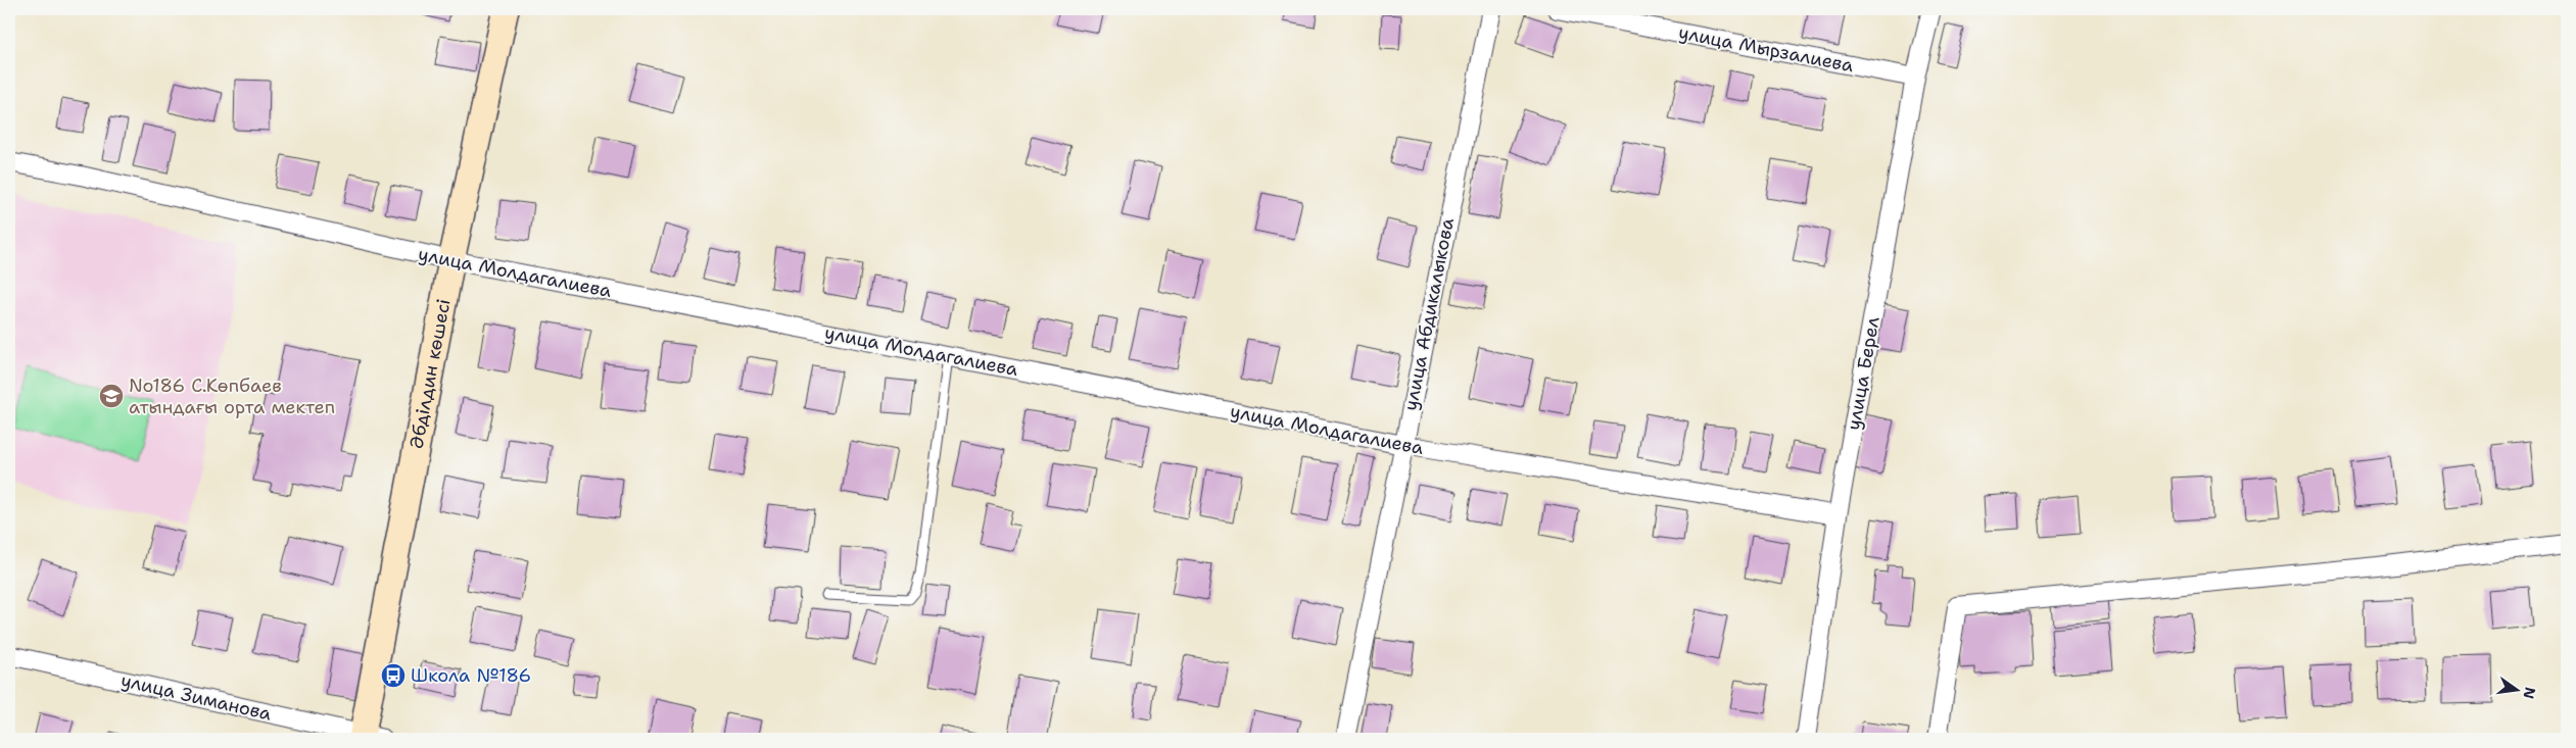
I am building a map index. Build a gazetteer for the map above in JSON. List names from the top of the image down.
{
  "streets": {
    "main road": ["Әбділдин көшесі"],
    "street": [
      "улица Мырзалиева",
      "улица Молдагалиева",
      "улица Абдикалыкова",
      "улица Берел",
      "улица Зиманова"
    ]
  },
  "crossings": [
    ["улица Мырзалиева", "улица Берел"],
    ["улица Молдагалиева", "улица Абдикалыкова"],
    ["улица Молдагалиева", "Әбділдин көшесі"],
    ["улица Молдагалиева", "улица Берел"],
    ["Әбділдин көшесі", "улица Зиманова"]
  ],
  "places": {
    "school or university": ["No186 С.Көпбаев атындағы орта мектеп"],
    "bus stop": ["Школа №186"]
  },
  "north": "right"
}
